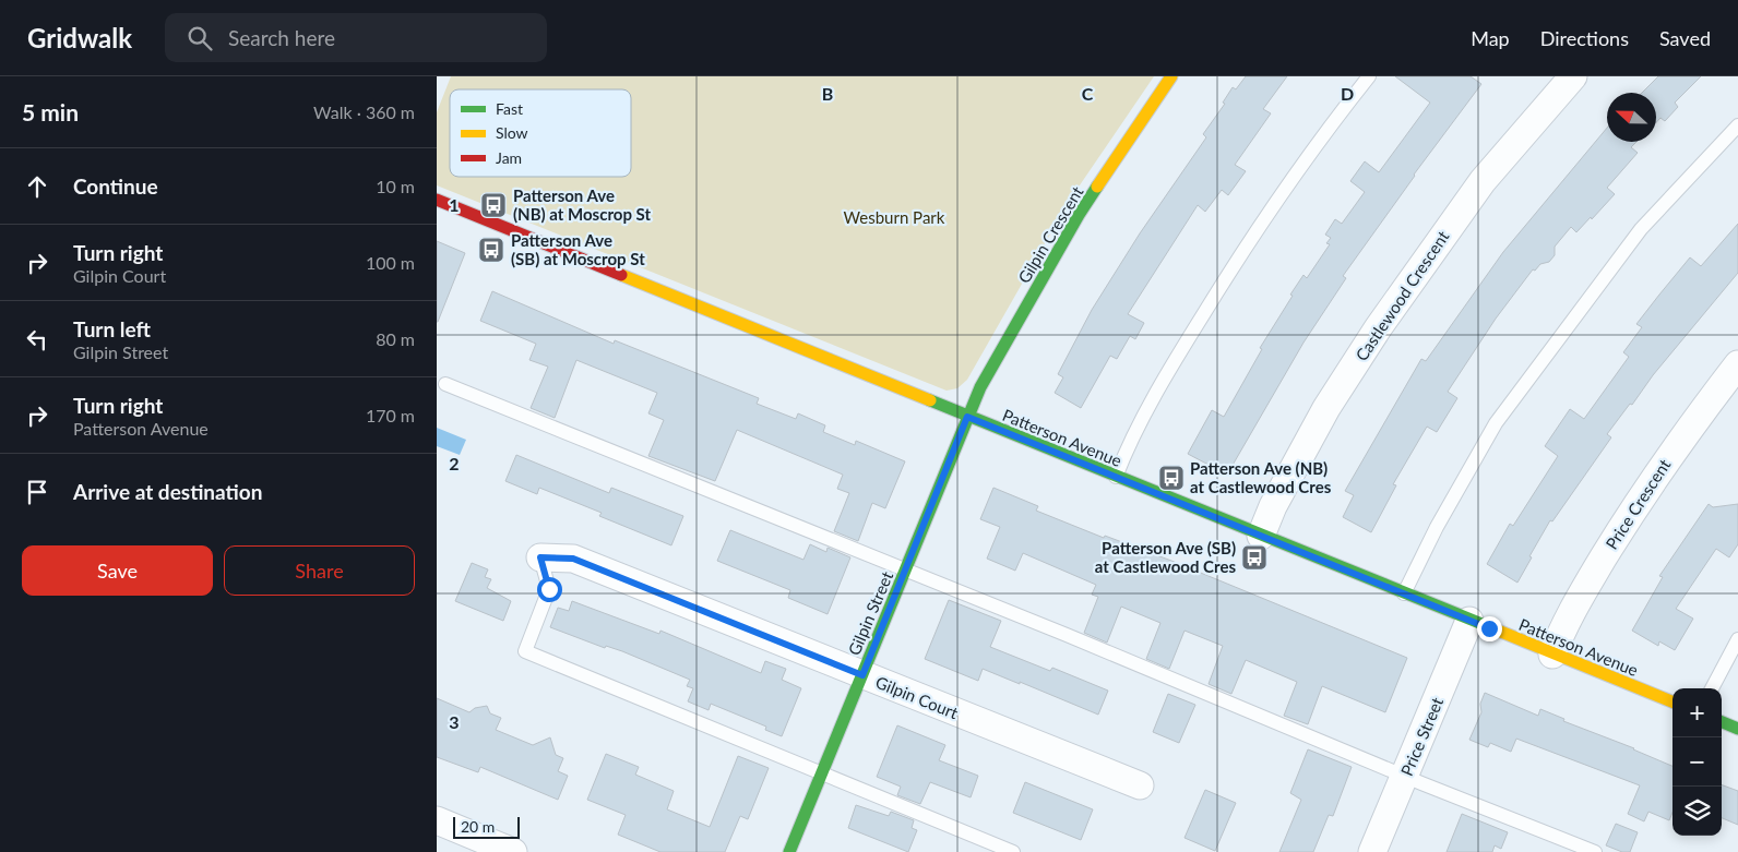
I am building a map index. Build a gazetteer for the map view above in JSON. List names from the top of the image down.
{
  "streets": {
    "street": [
      "Gilpin Crescent",
      "Castlewood Crescent",
      "Patterson Avenue",
      "Price Crescent",
      "Gilpin Street",
      "Gilpin Court",
      "Price Street"
    ]
  },
  "crossings": [
    ["Gilpin Crescent", "Patterson Avenue"],
    ["Gilpin Crescent", "Gilpin Street"],
    ["Castlewood Crescent", "Patterson Avenue"],
    ["Patterson Avenue", "Price Crescent"],
    ["Patterson Avenue", "Gilpin Street"],
    ["Patterson Avenue", "Price Street"],
    ["Gilpin Street", "Gilpin Court"]
  ],
  "parks": ["Wesburn Park"],
  "places": {
    "bus stop": [
      "Patterson Ave (NB) at Moscrop St",
      "Patterson Ave (SB) at Moscrop St",
      "Patterson Ave (NB) at Castlewood Cres",
      "Patterson Ave (SB) at Castlewood Cres"
    ]
  },
  "legend": ["Fast", "Slow", "Jam"],
  "scale_bar": "20 m",
  "north": "left",
  "page": {
    "header": "Gridwalk",
    "search": "Search here",
    "nav": ["Map", "Directions", "Saved"],
    "heading": ["5 min", "Walk · 360 m"],
    "list": [
      ["Continue", "10 m"],
      ["Turn right", "Gilpin Court", "100 m"],
      ["Turn left", "Gilpin Street", "80 m"],
      ["Turn right", "Patterson Avenue", "170 m"],
      "Arrive at destination"
    ],
    "buttons": ["Save", "Share"],
    "map_buttons": ["+", "−"],
    "scale": "20 m"
  },
  "grid": {
    "columns": ["B", "C", "D"],
    "rows": ["1", "2", "3"]
  }
}
